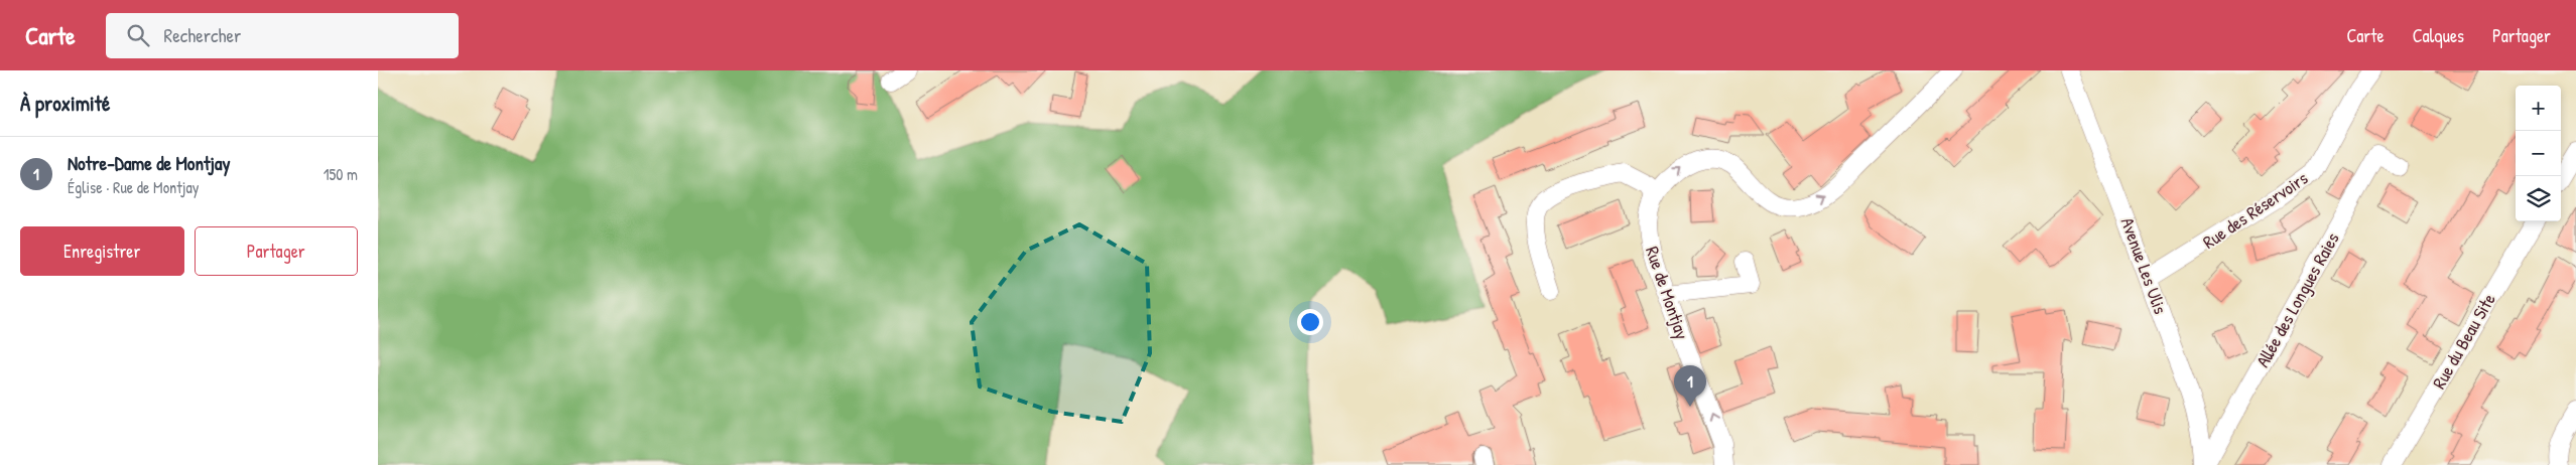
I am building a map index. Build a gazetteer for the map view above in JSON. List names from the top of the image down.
{
  "streets": {
    "street": [
      "Rue des Réservoirs",
      "Avenue Les Ulis",
      "Rue de Montjay",
      "Allée des Longues Raies",
      "Rue du Beau Site"
    ]
  },
  "crossings": [
    ["Rue des Réservoirs", "Avenue Les Ulis"],
    ["Avenue Les Ulis", "Allée des Longues Raies"]
  ],
  "page": {
    "header": "Carte",
    "search": "Rechercher",
    "nav": ["Carte", "Calques", "Partager"],
    "heading": "À proximité",
    "map_buttons": ["+", "−"],
    "list": [
      {
        "mark": "1",
        "name": "Notre-Dame de Montjay",
        "note": "Église · Rue de Montjay",
        "value": "150 m"
      }
    ],
    "buttons": ["Enregistrer", "Partager"],
    "pins": "1"
  }
}
